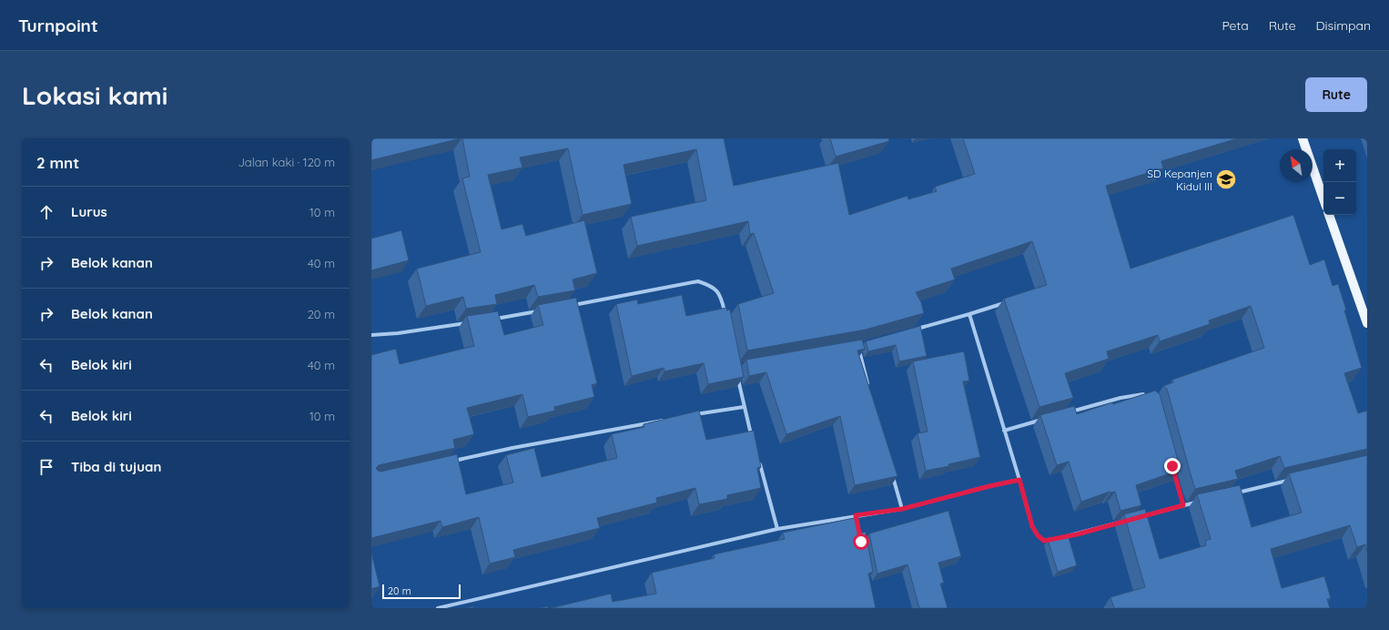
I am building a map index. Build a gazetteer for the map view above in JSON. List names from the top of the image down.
{
  "places": {
    "school or university": ["SD Kepanjen Kidul III"]
  },
  "scale_bar": "20 m",
  "north": "top left",
  "page": {
    "header": "Turnpoint",
    "nav": ["Peta", "Rute", "Disimpan"],
    "buttons": "Rute",
    "title": "Lokasi kami",
    "heading": ["2 mnt", "Jalan kaki · 120 m"],
    "map_buttons": ["+", "−"],
    "list": [
      ["Lurus", "10 m"],
      ["Belok kanan", "40 m"],
      ["Belok kanan", "20 m"],
      ["Belok kiri", "40 m"],
      ["Belok kiri", "10 m"],
      "Tiba di tujuan"
    ],
    "scale": "20 m"
  }
}
